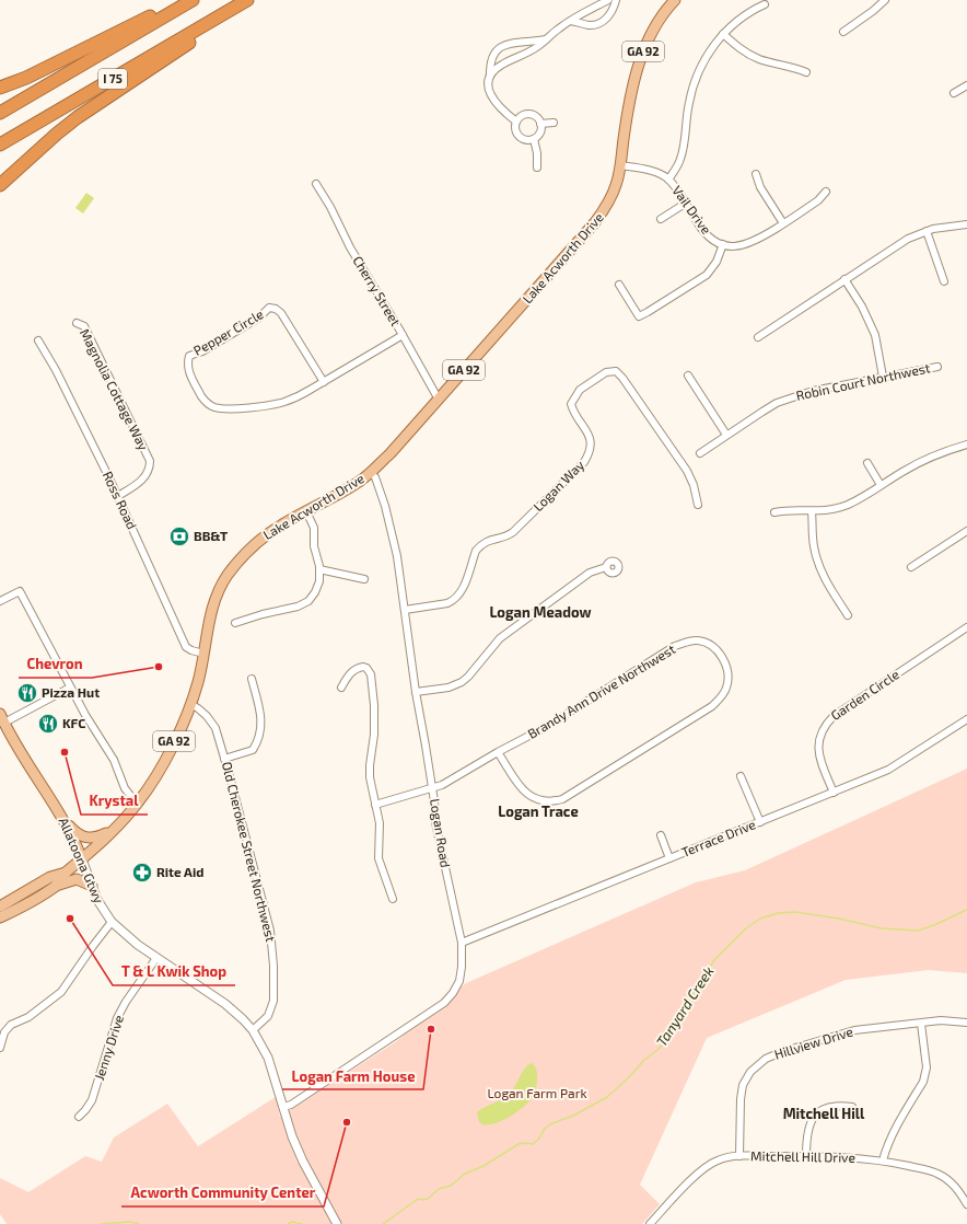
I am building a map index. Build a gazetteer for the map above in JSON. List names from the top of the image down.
{
  "streets": {
    "highway": ["I 75"],
    "main road": ["GA 92", "Lake Acworth Drive", "Allatoona Gtwy"],
    "street": [
      "Vail Drive",
      "Cherry Street",
      "Pepper Circle",
      "Robin Court Northwest",
      "Magnolia Cottage Way",
      "Logan Way",
      "Ross Road",
      "Brandy Ann Drive Northwest",
      "Garden Circle",
      "Logan Road",
      "Terrace Drive",
      "Old Cherokee Street Northwest",
      "Hillview Drive",
      "Jenny Drive",
      "Mitchell Hill Drive"
    ]
  },
  "crossings": [
    ["Vail Drive", "Lake Acworth Drive"],
    ["Lake Acworth Drive", "Cherry Street"],
    ["Lake Acworth Drive", "Ross Road"],
    ["Lake Acworth Drive", "Logan Road"],
    ["Lake Acworth Drive", "Old Cherokee Street Northwest"],
    ["Lake Acworth Drive", "Allatoona Gtwy"],
    ["Cherry Street", "Pepper Circle"],
    ["Magnolia Cottage Way", "Ross Road"],
    ["Logan Way", "Logan Road"],
    ["Brandy Ann Drive Northwest", "Logan Road"],
    ["Garden Circle", "Terrace Drive"],
    ["Logan Road", "Terrace Drive"],
    ["Logan Road", "Allatoona Gtwy"],
    ["Old Cherokee Street Northwest", "Allatoona Gtwy"],
    ["Allatoona Gtwy", "Jenny Drive"],
    ["Hillview Drive", "Mitchell Hill Drive"]
  ],
  "districts": ["Logan Meadow", "Logan Trace", "Mitchell Hill"],
  "water": ["Tanyard Creek"],
  "parks": ["Logan Farm Park"],
  "places": {
    "bank": ["BB&T"],
    "other": [
      "Chevron",
      "Krystal",
      "T & L Kwik Shop",
      "Logan Farm House",
      "Acworth Community Center"
    ],
    "restaurant": ["Pizza Hut", "KFC"],
    "pharmacy": ["Rite Aid"]
  }
}
